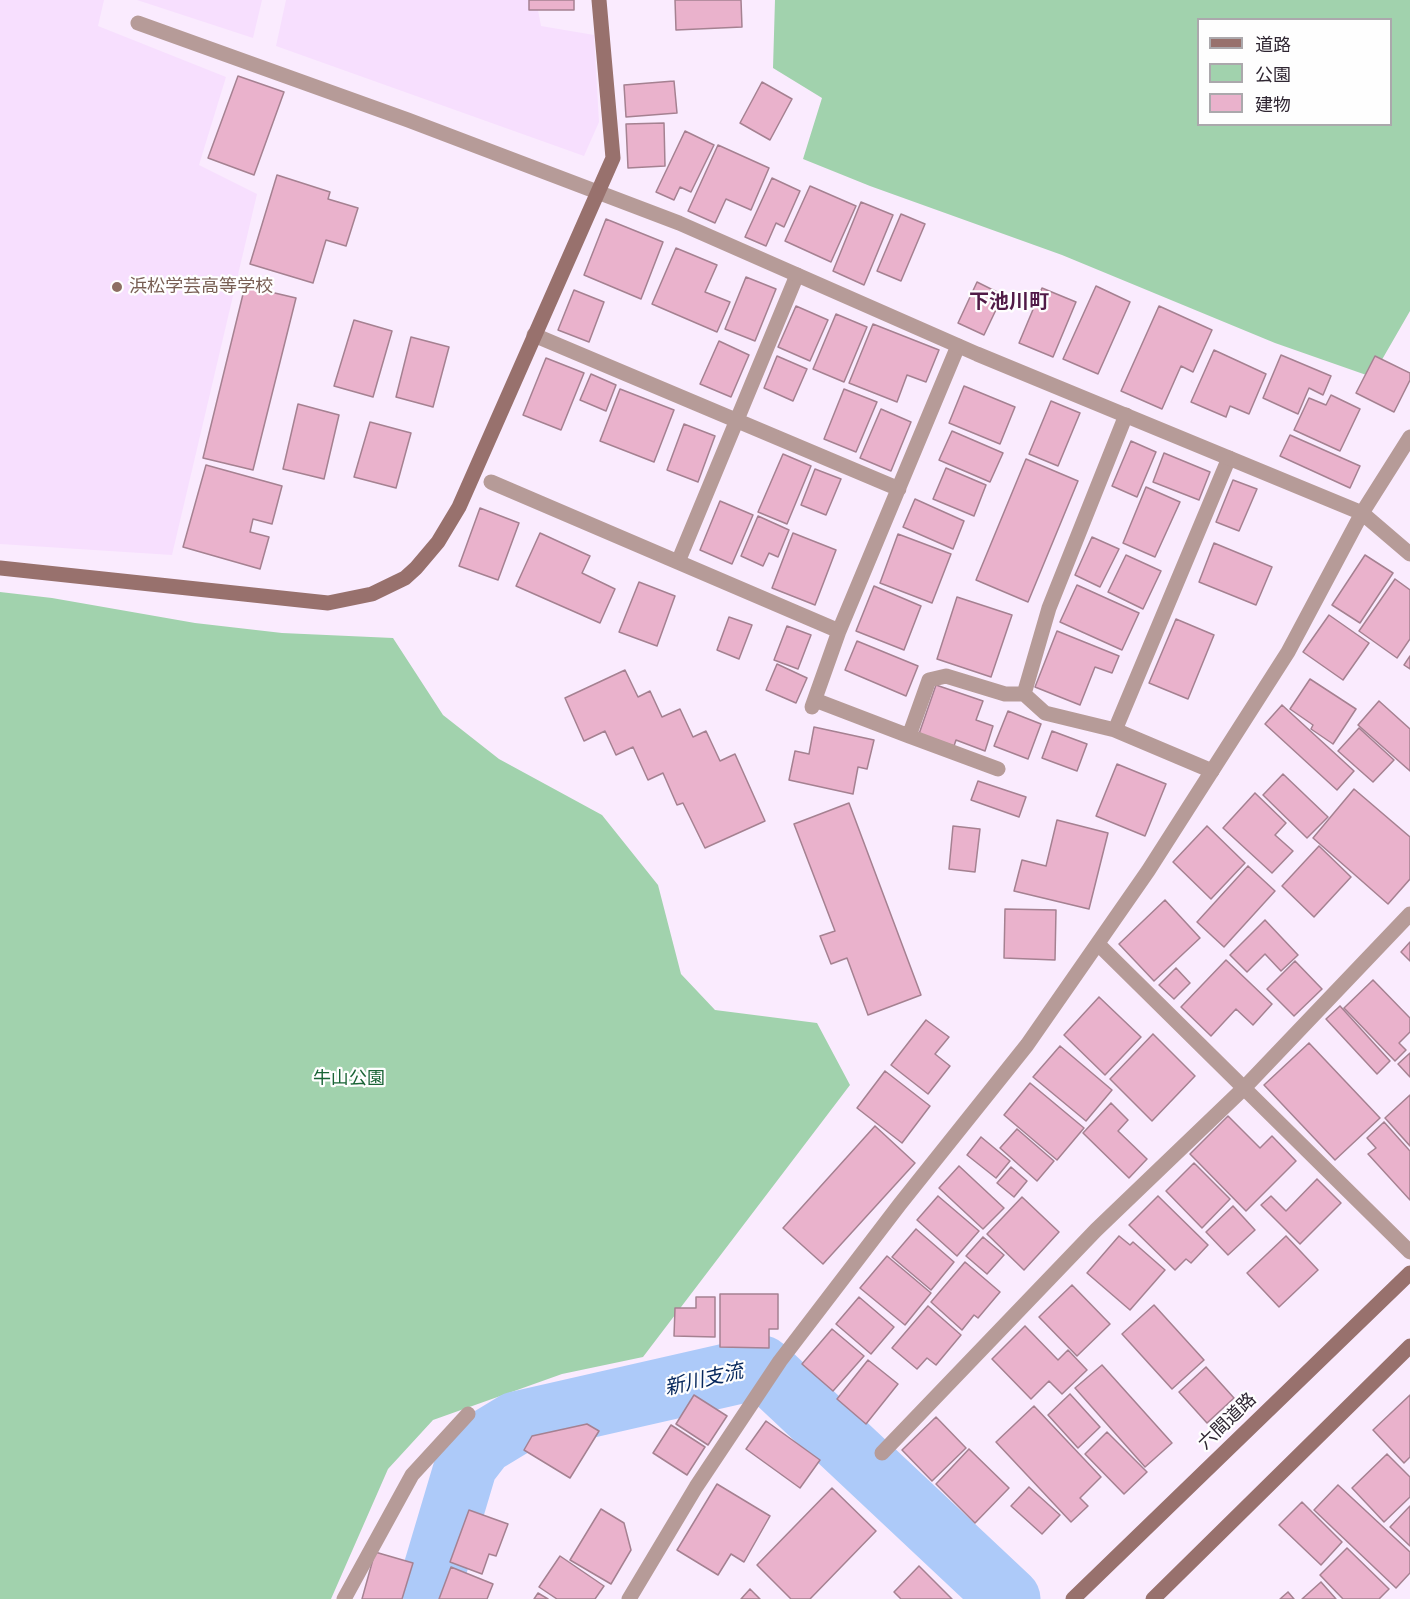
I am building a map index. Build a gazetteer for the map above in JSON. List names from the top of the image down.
{
  "streets": {
    "street": ["六間道路"]
  },
  "districts": ["下池川町"],
  "water": ["新川支流"],
  "parks": ["牛山公園"],
  "places": ["浜松学芸高等学校"],
  "legend": ["道路", "公園", "建物"]
}
